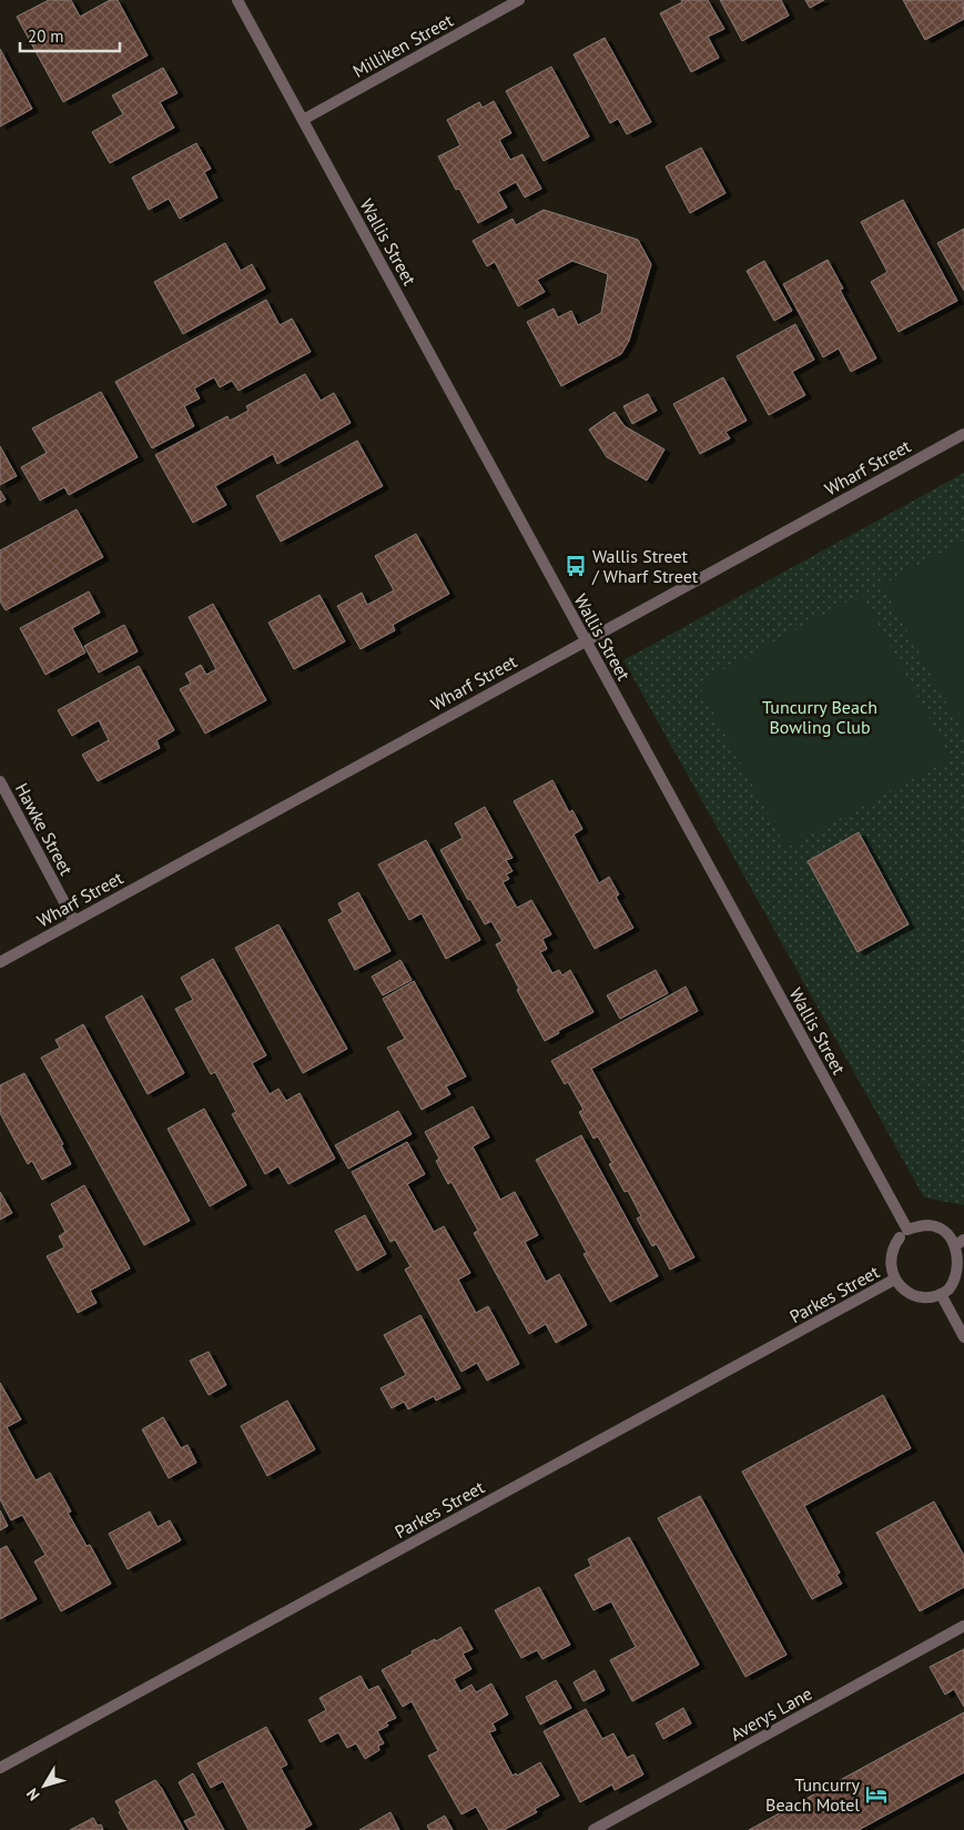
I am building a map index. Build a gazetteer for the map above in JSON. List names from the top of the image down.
{
  "streets": {
    "street": [
      "Milliken Street",
      "Wallis Street",
      "Wharf Street",
      "Hawke Street",
      "Parkes Street",
      "Averys Lane"
    ]
  },
  "crossings": [
    ["Milliken Street", "Wallis Street"],
    ["Wallis Street", "Wharf Street"],
    ["Wallis Street", "Parkes Street"],
    ["Wharf Street", "Hawke Street"]
  ],
  "parks": ["Tuncurry Beach Bowling Club"],
  "places": {
    "bus stop": ["Wallis Street / Wharf Street"],
    "hotel": ["Tuncurry Beach Motel"]
  },
  "scale_bar": "20 m",
  "north": "bottom left"
}
